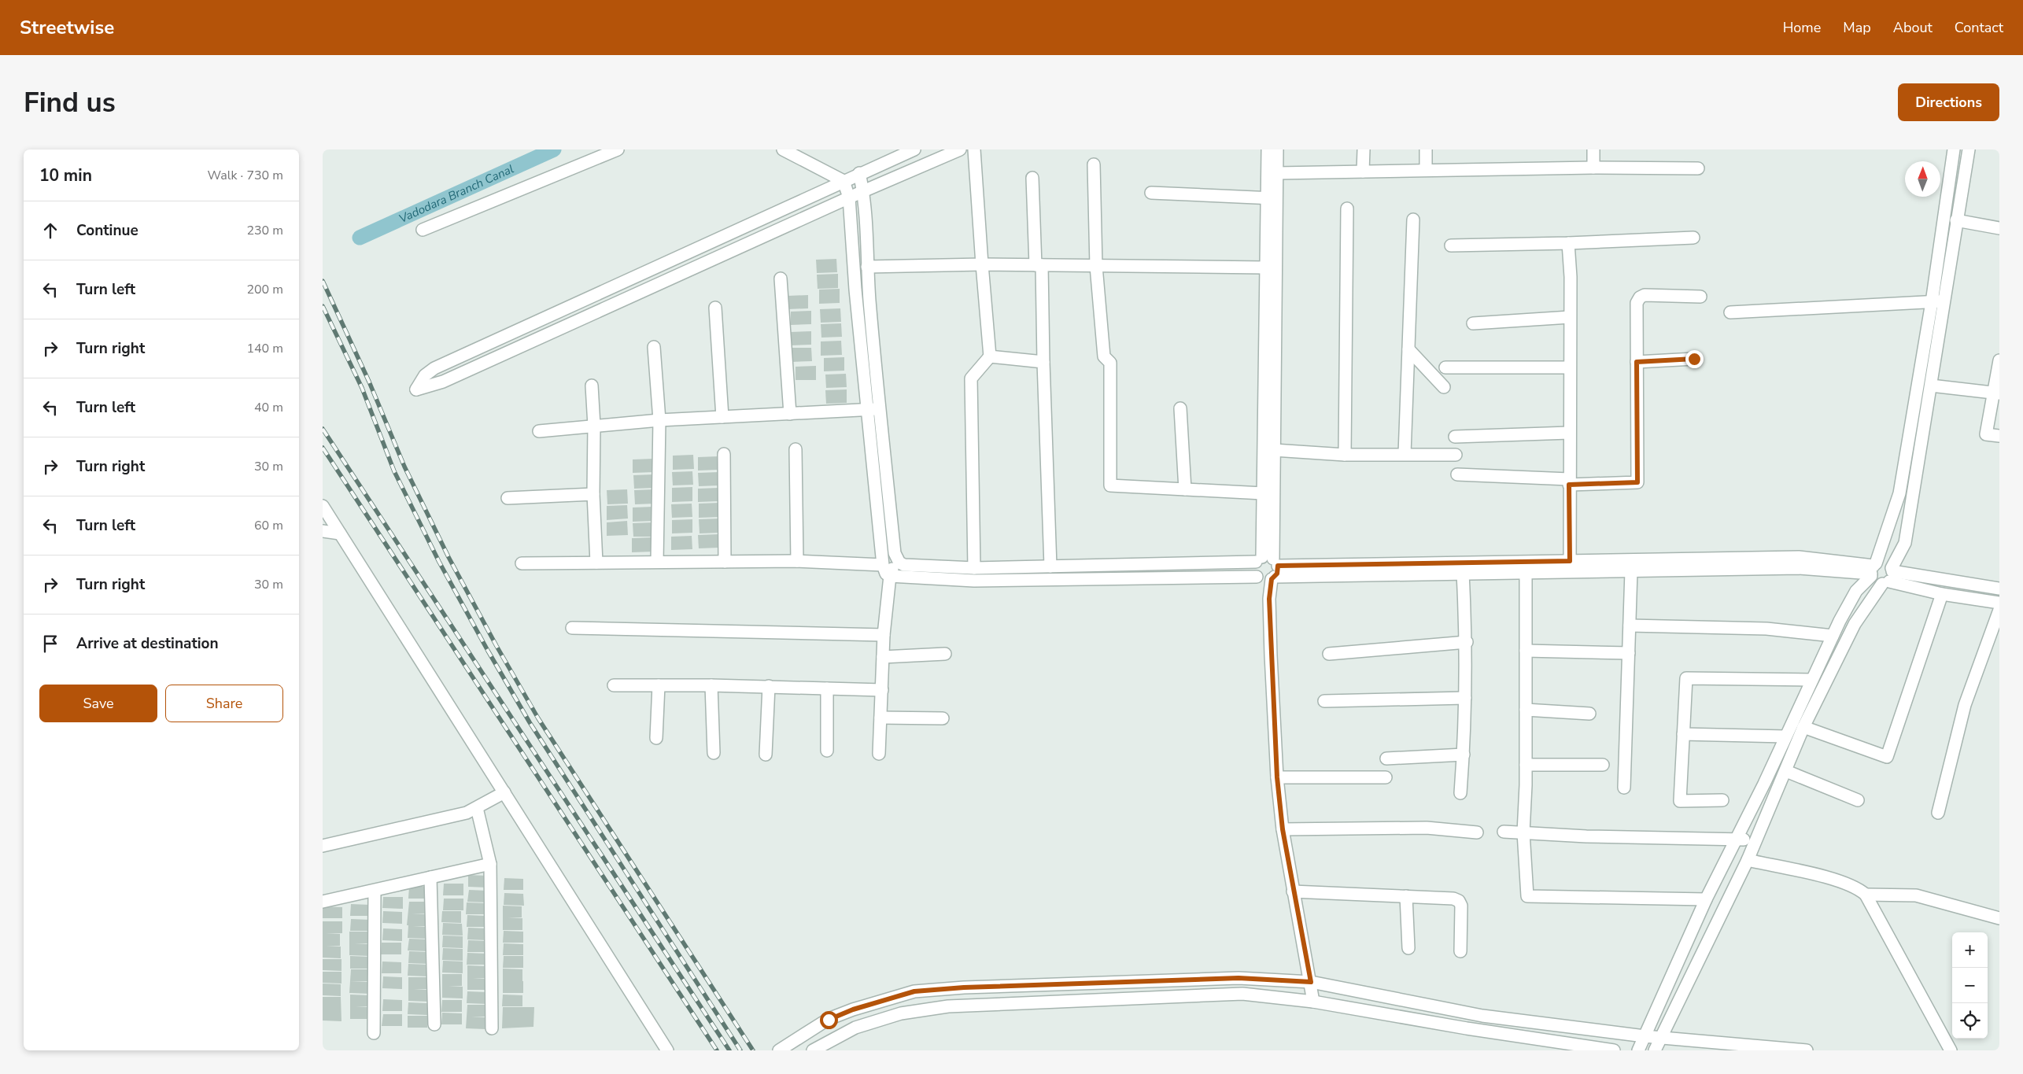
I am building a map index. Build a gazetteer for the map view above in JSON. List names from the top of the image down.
{
  "water": ["Vadodara Branch Canal"],
  "north": "top",
  "page": {
    "header": "Streetwise",
    "nav": [
      "Home",
      "Map",
      "About",
      "Contact"
    ],
    "buttons": [
      "Directions",
      ["Save", "Share"]
    ],
    "title": "Find us",
    "heading": ["10 min", "Walk · 730 m"],
    "list": [
      ["Continue", "230 m"],
      ["Turn left", "200 m"],
      ["Turn right", "140 m"],
      ["Turn left", "40 m"],
      ["Turn right", "30 m"],
      ["Turn left", "60 m"],
      ["Turn right", "30 m"],
      "Arrive at destination"
    ],
    "map_buttons": ["+", "−"]
  }
}
